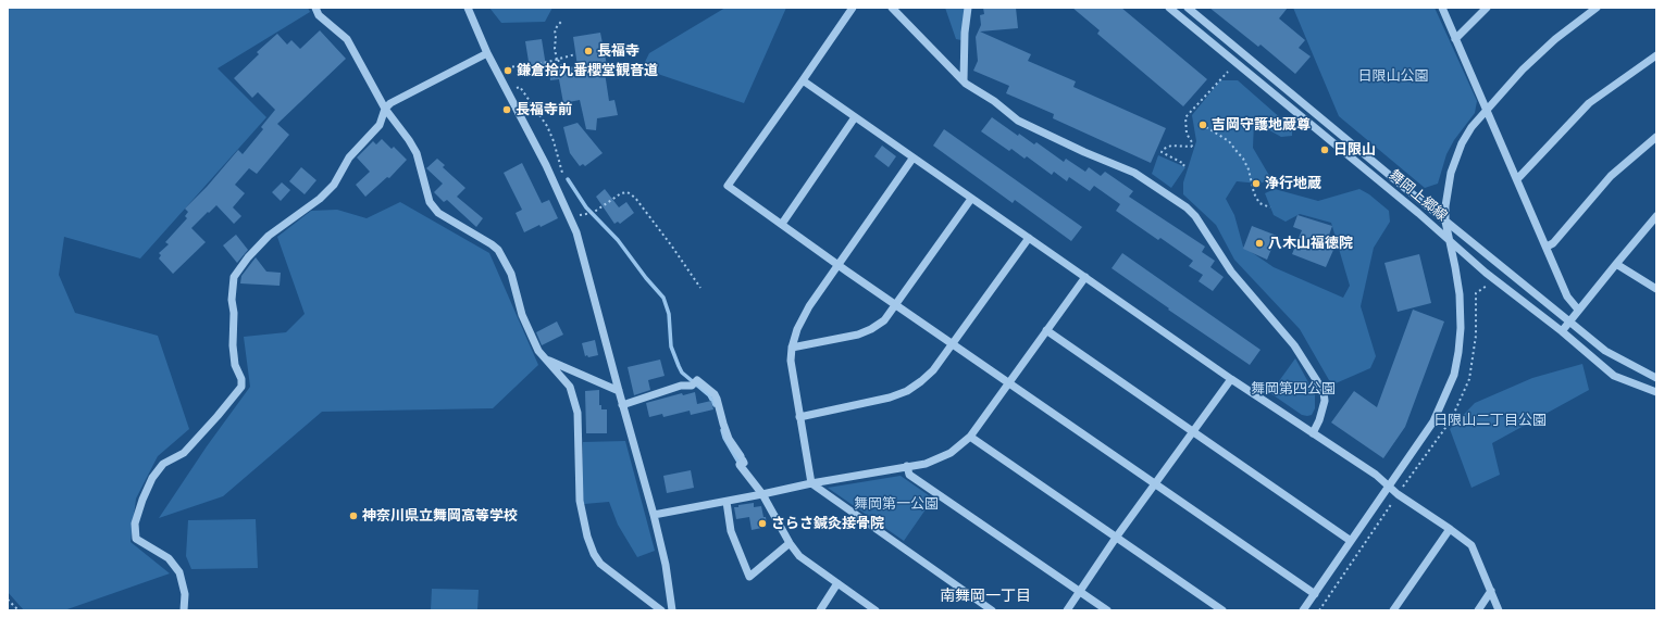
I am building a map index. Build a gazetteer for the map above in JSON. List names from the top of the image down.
{
  "streets": {
    "street": ["舞岡上郷線"]
  },
  "districts": ["南舞岡一丁目"],
  "parks": [
    "日限山公園",
    "舞岡第四公園",
    "日限山二丁目公園",
    "舞岡第一公園"
  ],
  "places": [
    "長福寺",
    "鎌倉拾九番櫻堂観音道",
    "長福寺前",
    "吉岡守護地蔵尊",
    "日限山",
    "浄行地蔵",
    "八木山福徳院",
    "神奈川県立舞岡高等学校",
    "さらさ鍼灸接骨院"
  ]
}
